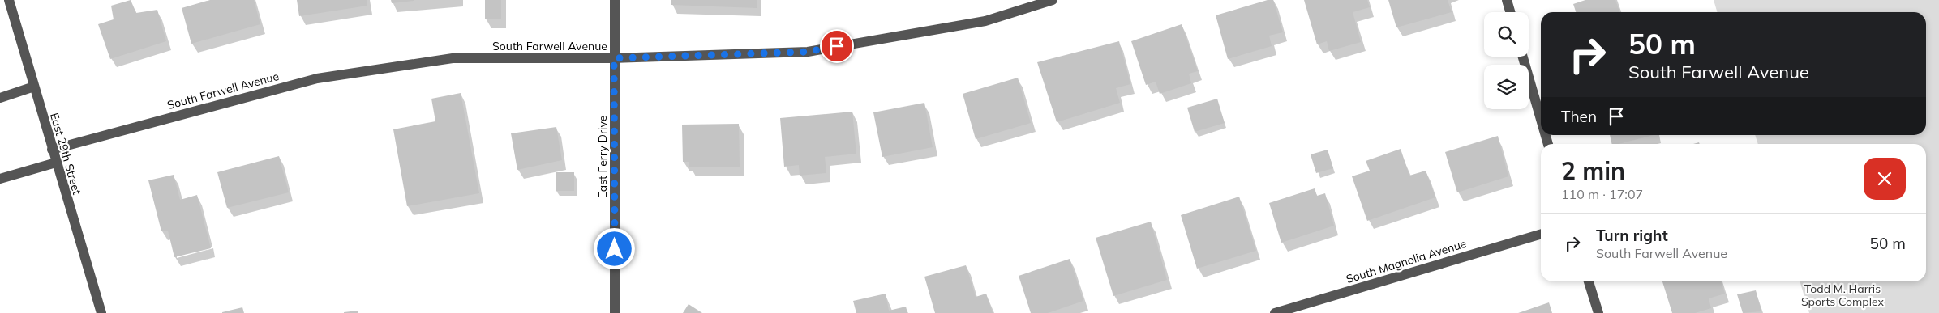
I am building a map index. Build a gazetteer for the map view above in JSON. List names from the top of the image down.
{
  "streets": {
    "street": [
      "South Farwell Avenue",
      "East 29th Street",
      "East Ferry Drive",
      "South Magnolia Avenue"
    ]
  },
  "crossings": [
    ["South Farwell Avenue", "East 29th Street"],
    ["South Farwell Avenue", "East Ferry Drive"]
  ],
  "parks": ["Todd M. Harris Sports Complex"],
  "page": {
    "turn": ["50 m", "South Farwell Avenue"],
    "then": "Then",
    "heading": ["2 min", "110 m · 17:07"],
    "list": [
      {
        "name": "Turn right",
        "note": "South Farwell Avenue",
        "value": "50 m"
      }
    ]
  }
}
